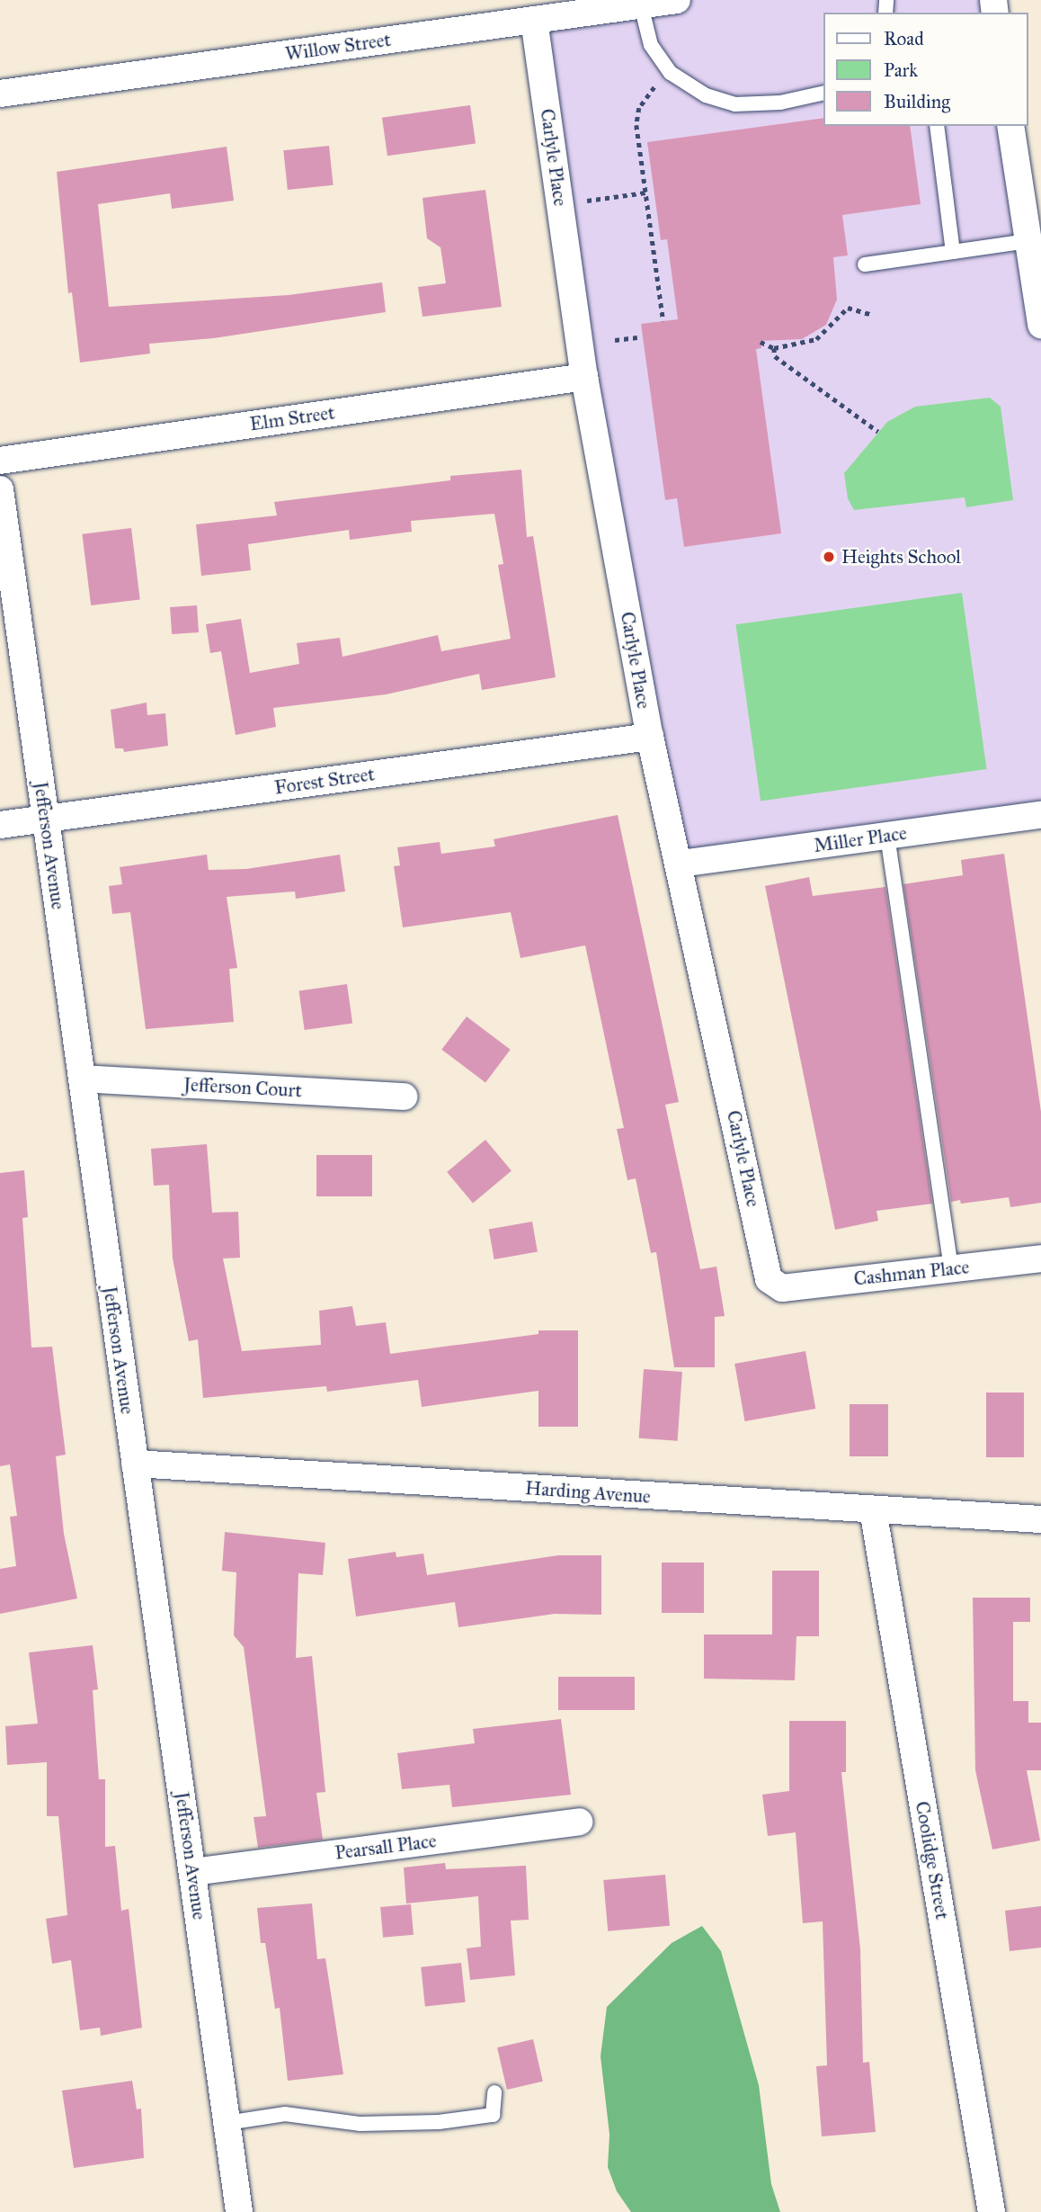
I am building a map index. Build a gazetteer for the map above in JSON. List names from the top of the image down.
{
  "streets": {
    "street": [
      "Willow Street",
      "Carlyle Place",
      "Elm Street",
      "Forest Street",
      "Miller Place",
      "Jefferson Avenue",
      "Jefferson Court",
      "Cashman Place",
      "Harding Avenue",
      "Pearsall Place",
      "Coolidge Street"
    ]
  },
  "crossings": [
    ["Willow Street", "Carlyle Place"],
    ["Carlyle Place", "Elm Street"],
    ["Carlyle Place", "Forest Street"],
    ["Carlyle Place", "Miller Place"],
    ["Carlyle Place", "Cashman Place"],
    ["Forest Street", "Jefferson Avenue"],
    ["Jefferson Avenue", "Jefferson Court"],
    ["Jefferson Avenue", "Harding Avenue"],
    ["Jefferson Avenue", "Pearsall Place"],
    ["Harding Avenue", "Coolidge Street"]
  ],
  "places": ["Heights School"],
  "legend": ["Road", "Park", "Building"]
}
